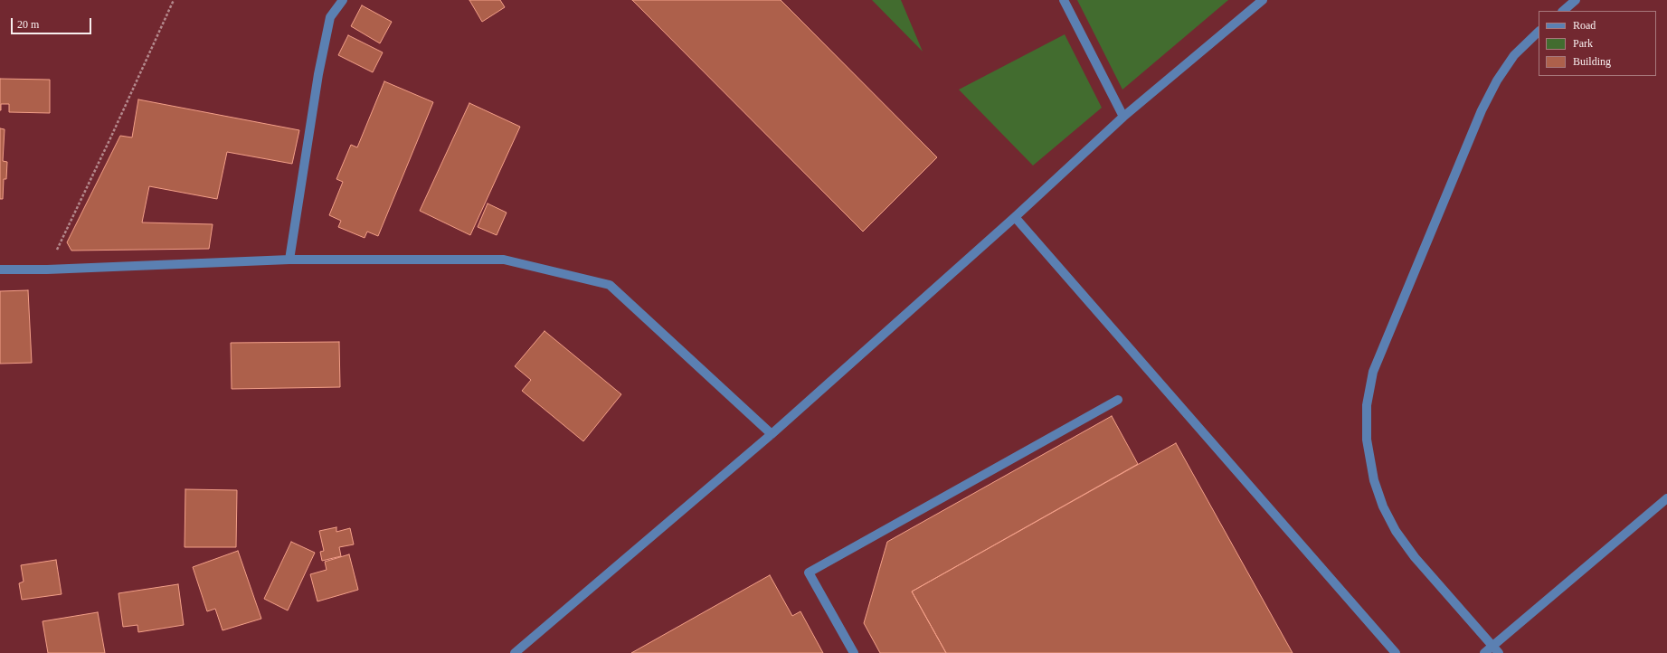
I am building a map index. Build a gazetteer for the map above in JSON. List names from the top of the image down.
{
  "legend": ["Road", "Park", "Building"],
  "scale_bar": "20 m"
}
